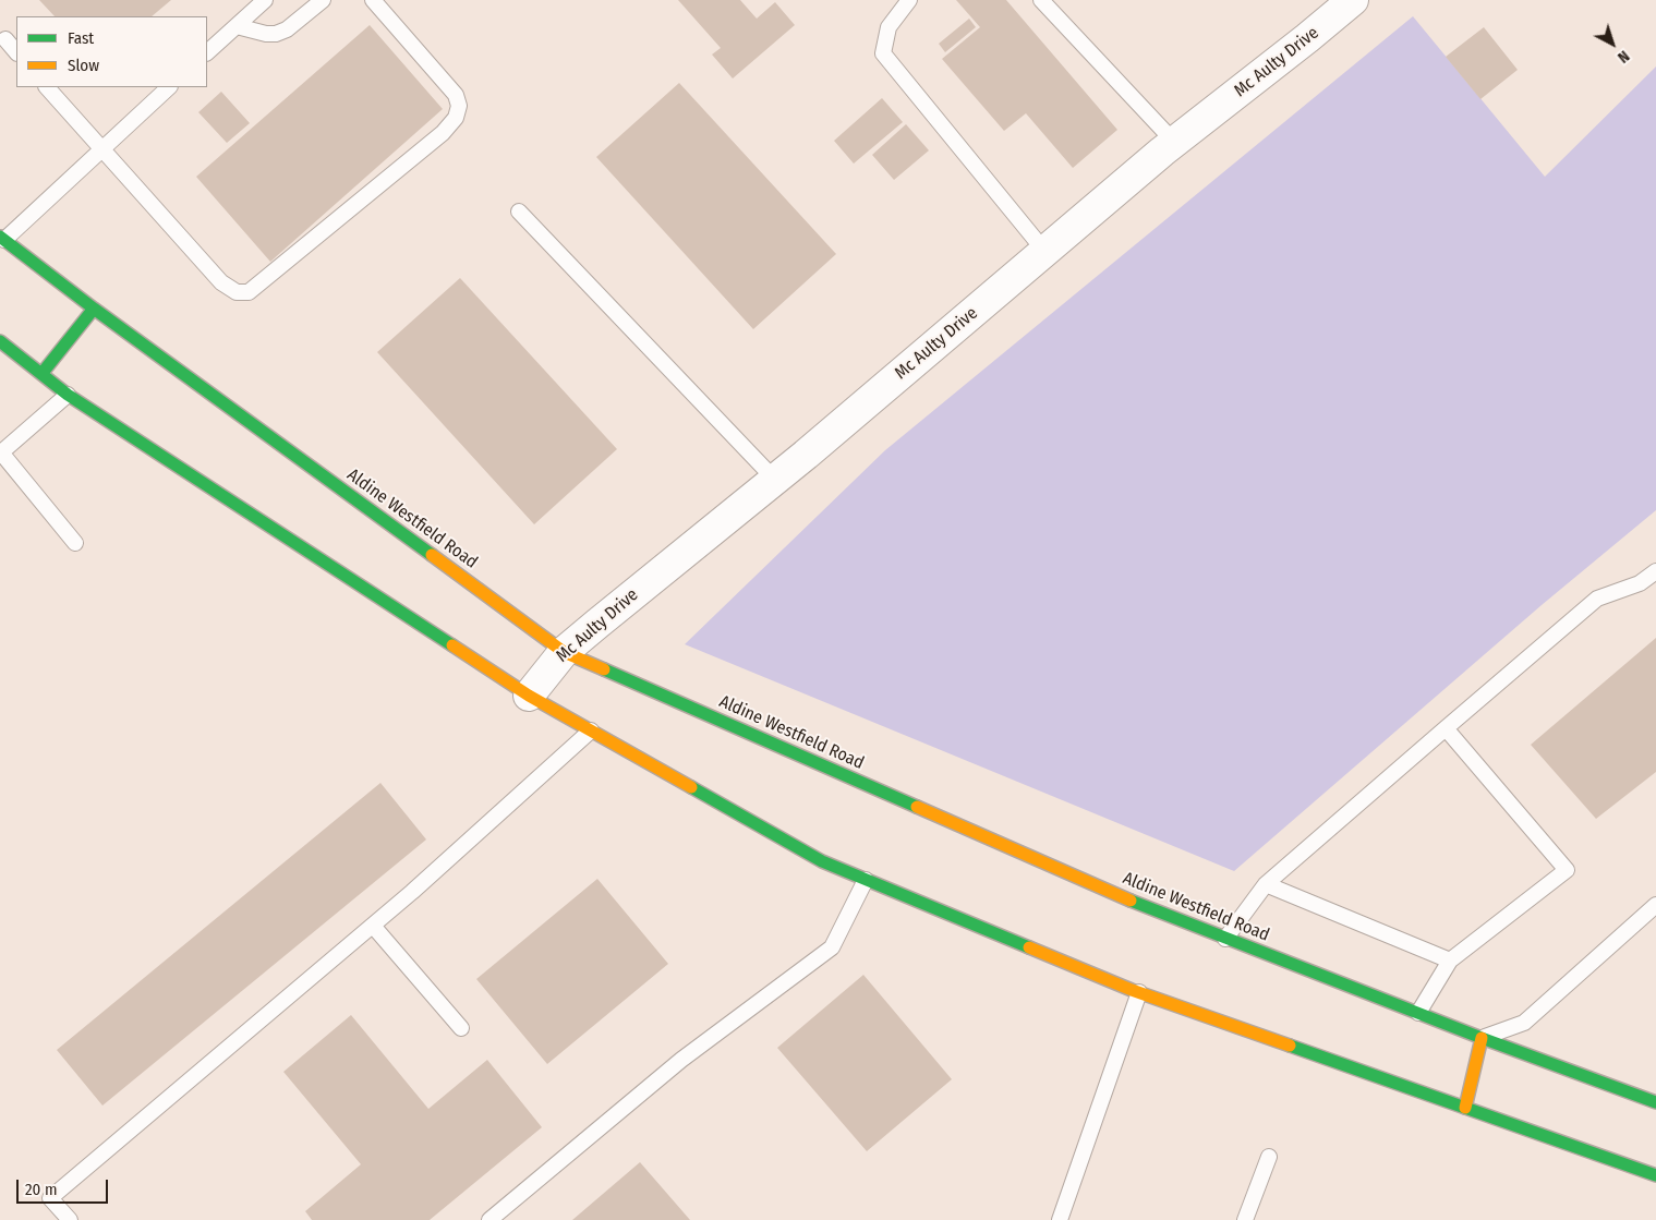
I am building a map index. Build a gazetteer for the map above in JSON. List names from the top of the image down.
{
  "streets": {
    "main road": ["Aldine Westfield Road"],
    "street": ["Mc Aulty Drive"]
  },
  "crossings": [
    ["Mc Aulty Drive", "Aldine Westfield Road"]
  ],
  "legend": ["Fast", "Slow"],
  "scale_bar": "20 m",
  "north": "bottom right"
}
